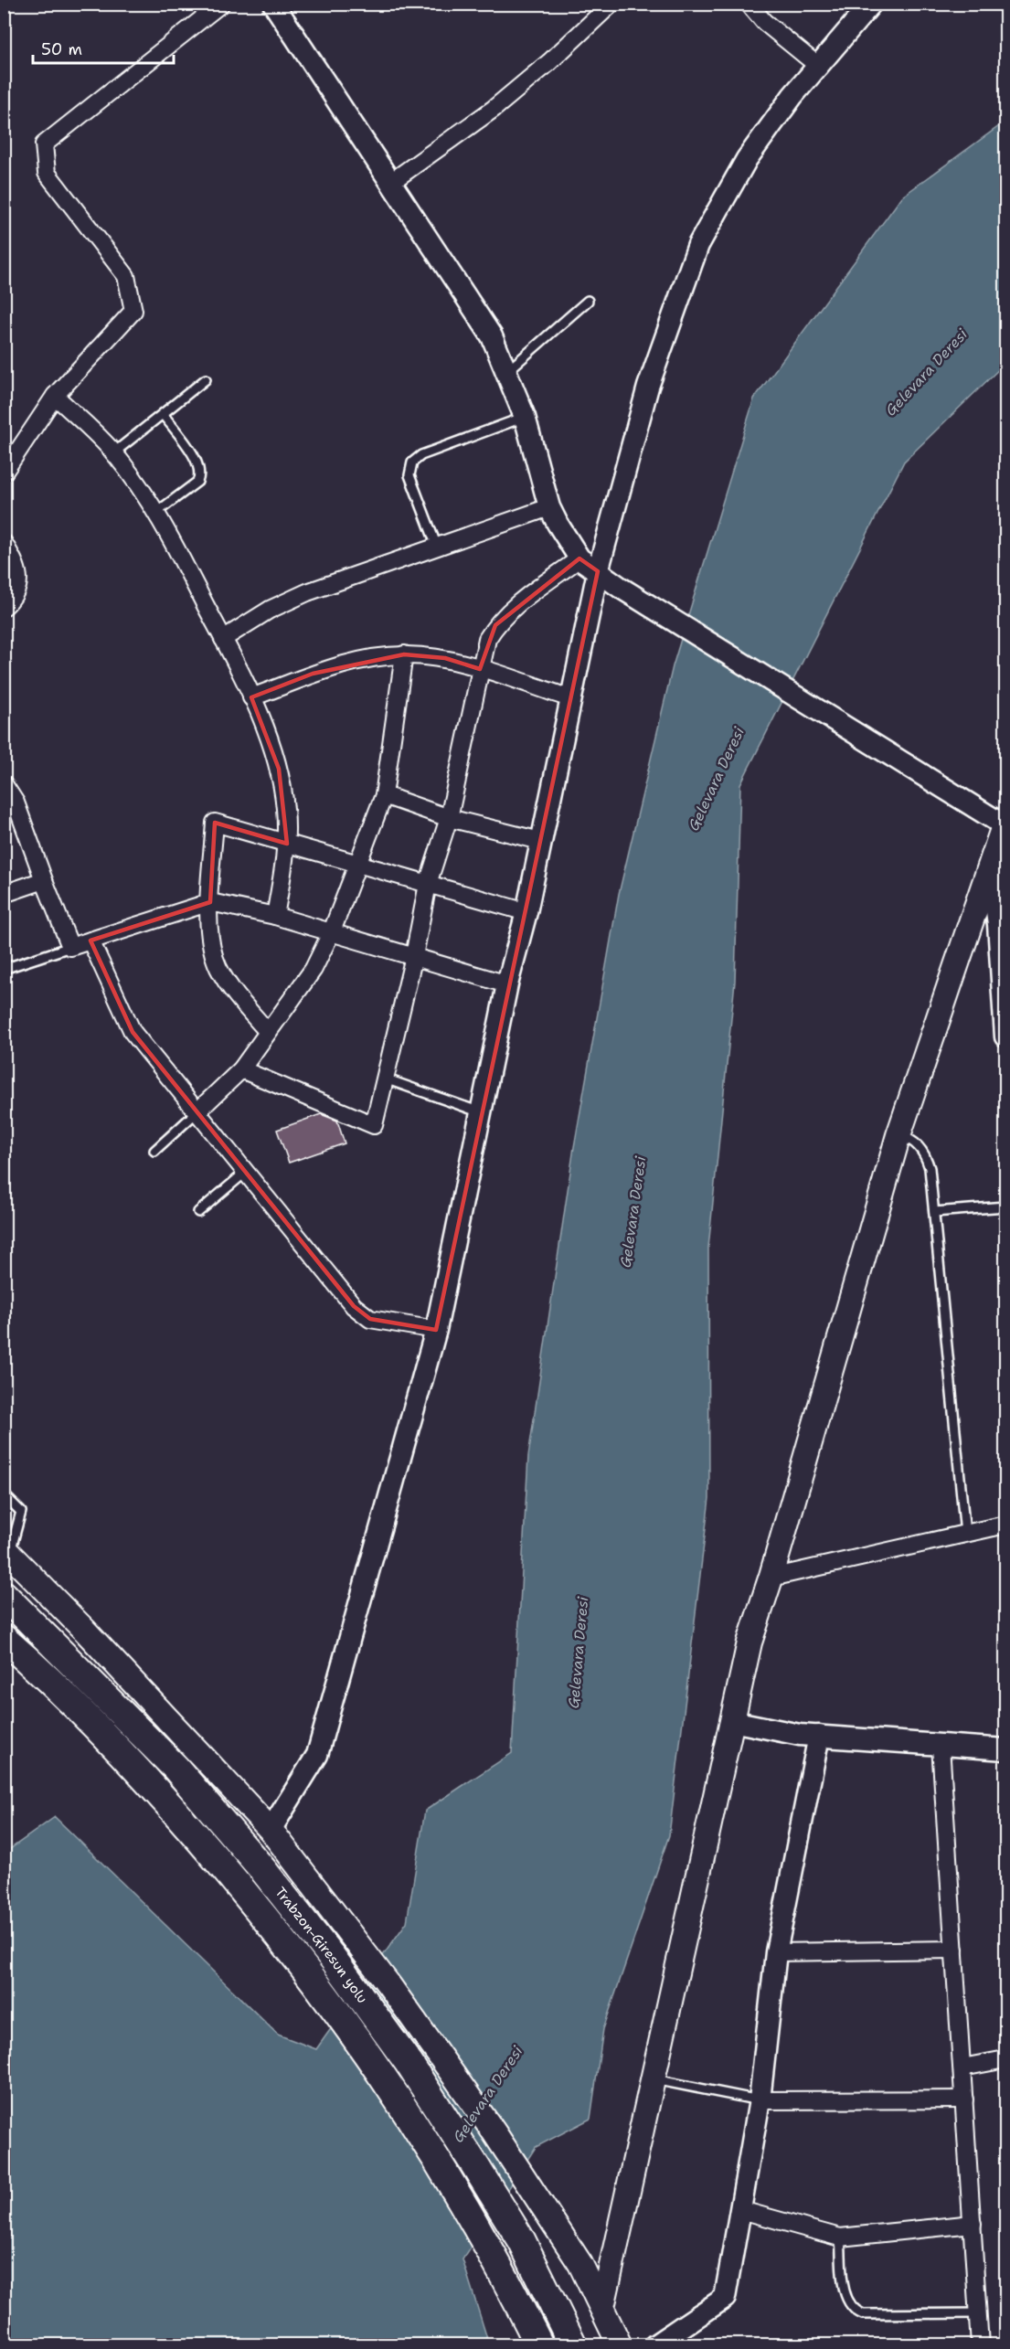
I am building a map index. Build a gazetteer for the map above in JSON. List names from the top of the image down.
{
  "streets": {
    "highway": ["Trabzon-Giresun yolu"]
  },
  "water": ["Gelevara Deresi"],
  "scale_bar": "50 m"
}
